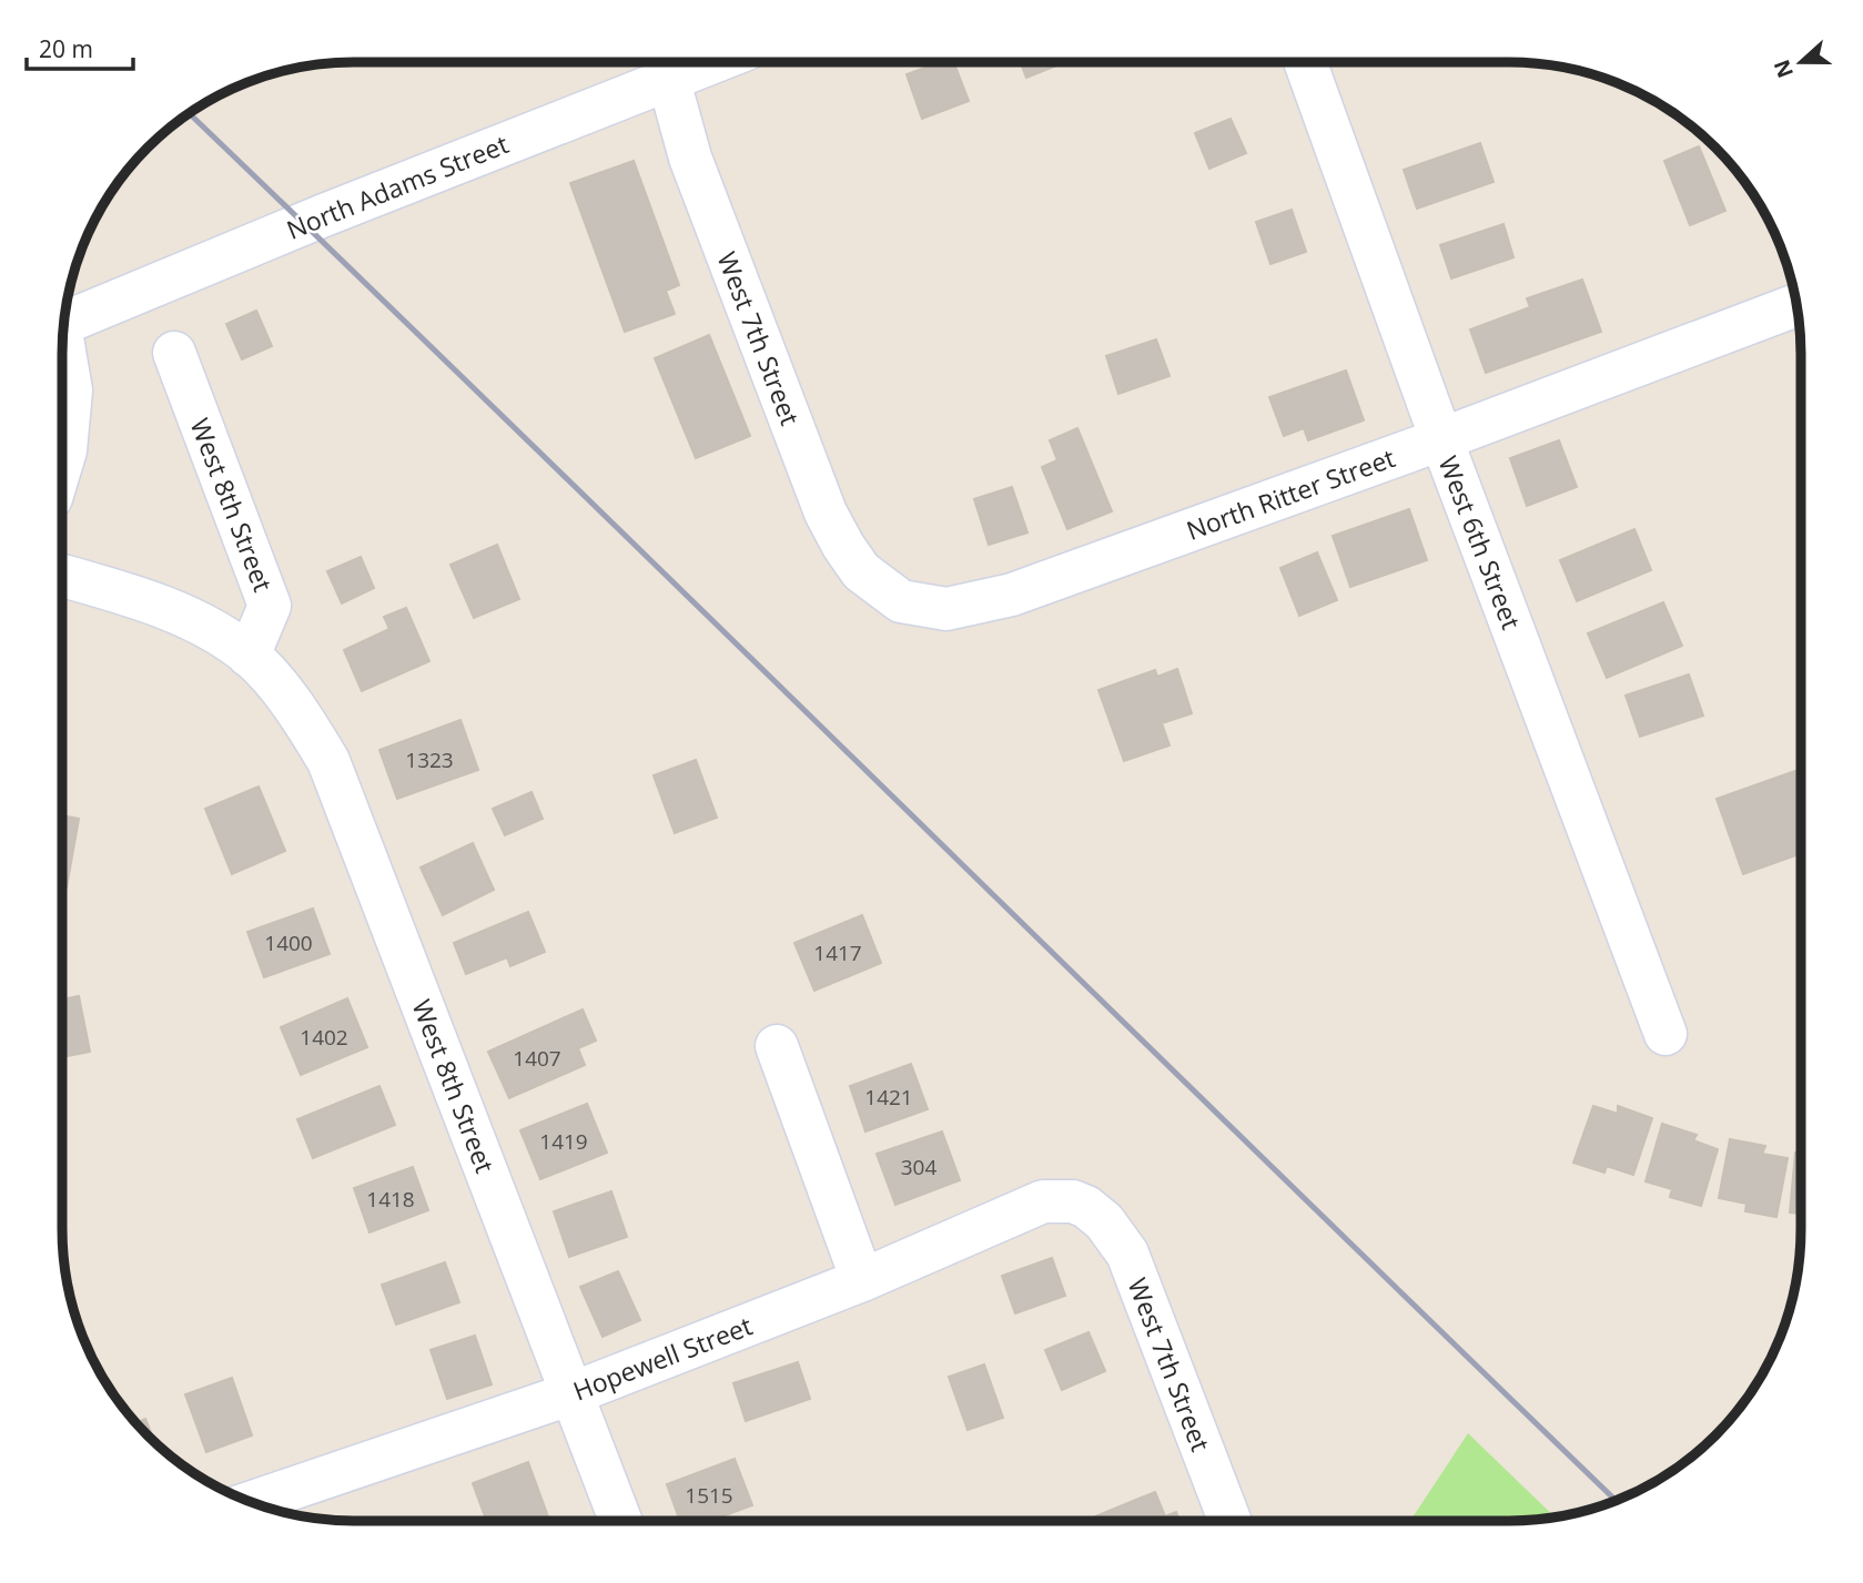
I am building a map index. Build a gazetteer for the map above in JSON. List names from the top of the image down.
{
  "streets": {
    "street": [
      "North Adams Street",
      "West 7th Street",
      "North Ritter Street",
      "West 8th Street",
      "West 6th Street",
      "Hopewell Street"
    ]
  },
  "crossings": [
    ["North Adams Street", "West 7th Street"],
    ["West 7th Street", "North Ritter Street"],
    ["West 7th Street", "Hopewell Street"],
    ["North Ritter Street", "West 6th Street"],
    ["West 8th Street", "Hopewell Street"]
  ],
  "house_numbers": [
    "1323",
    "1400",
    "1417",
    "1402",
    "1407",
    "1421",
    "1419",
    "304",
    "1418",
    "1515"
  ],
  "scale_bar": "20 m",
  "north": "left"
}
